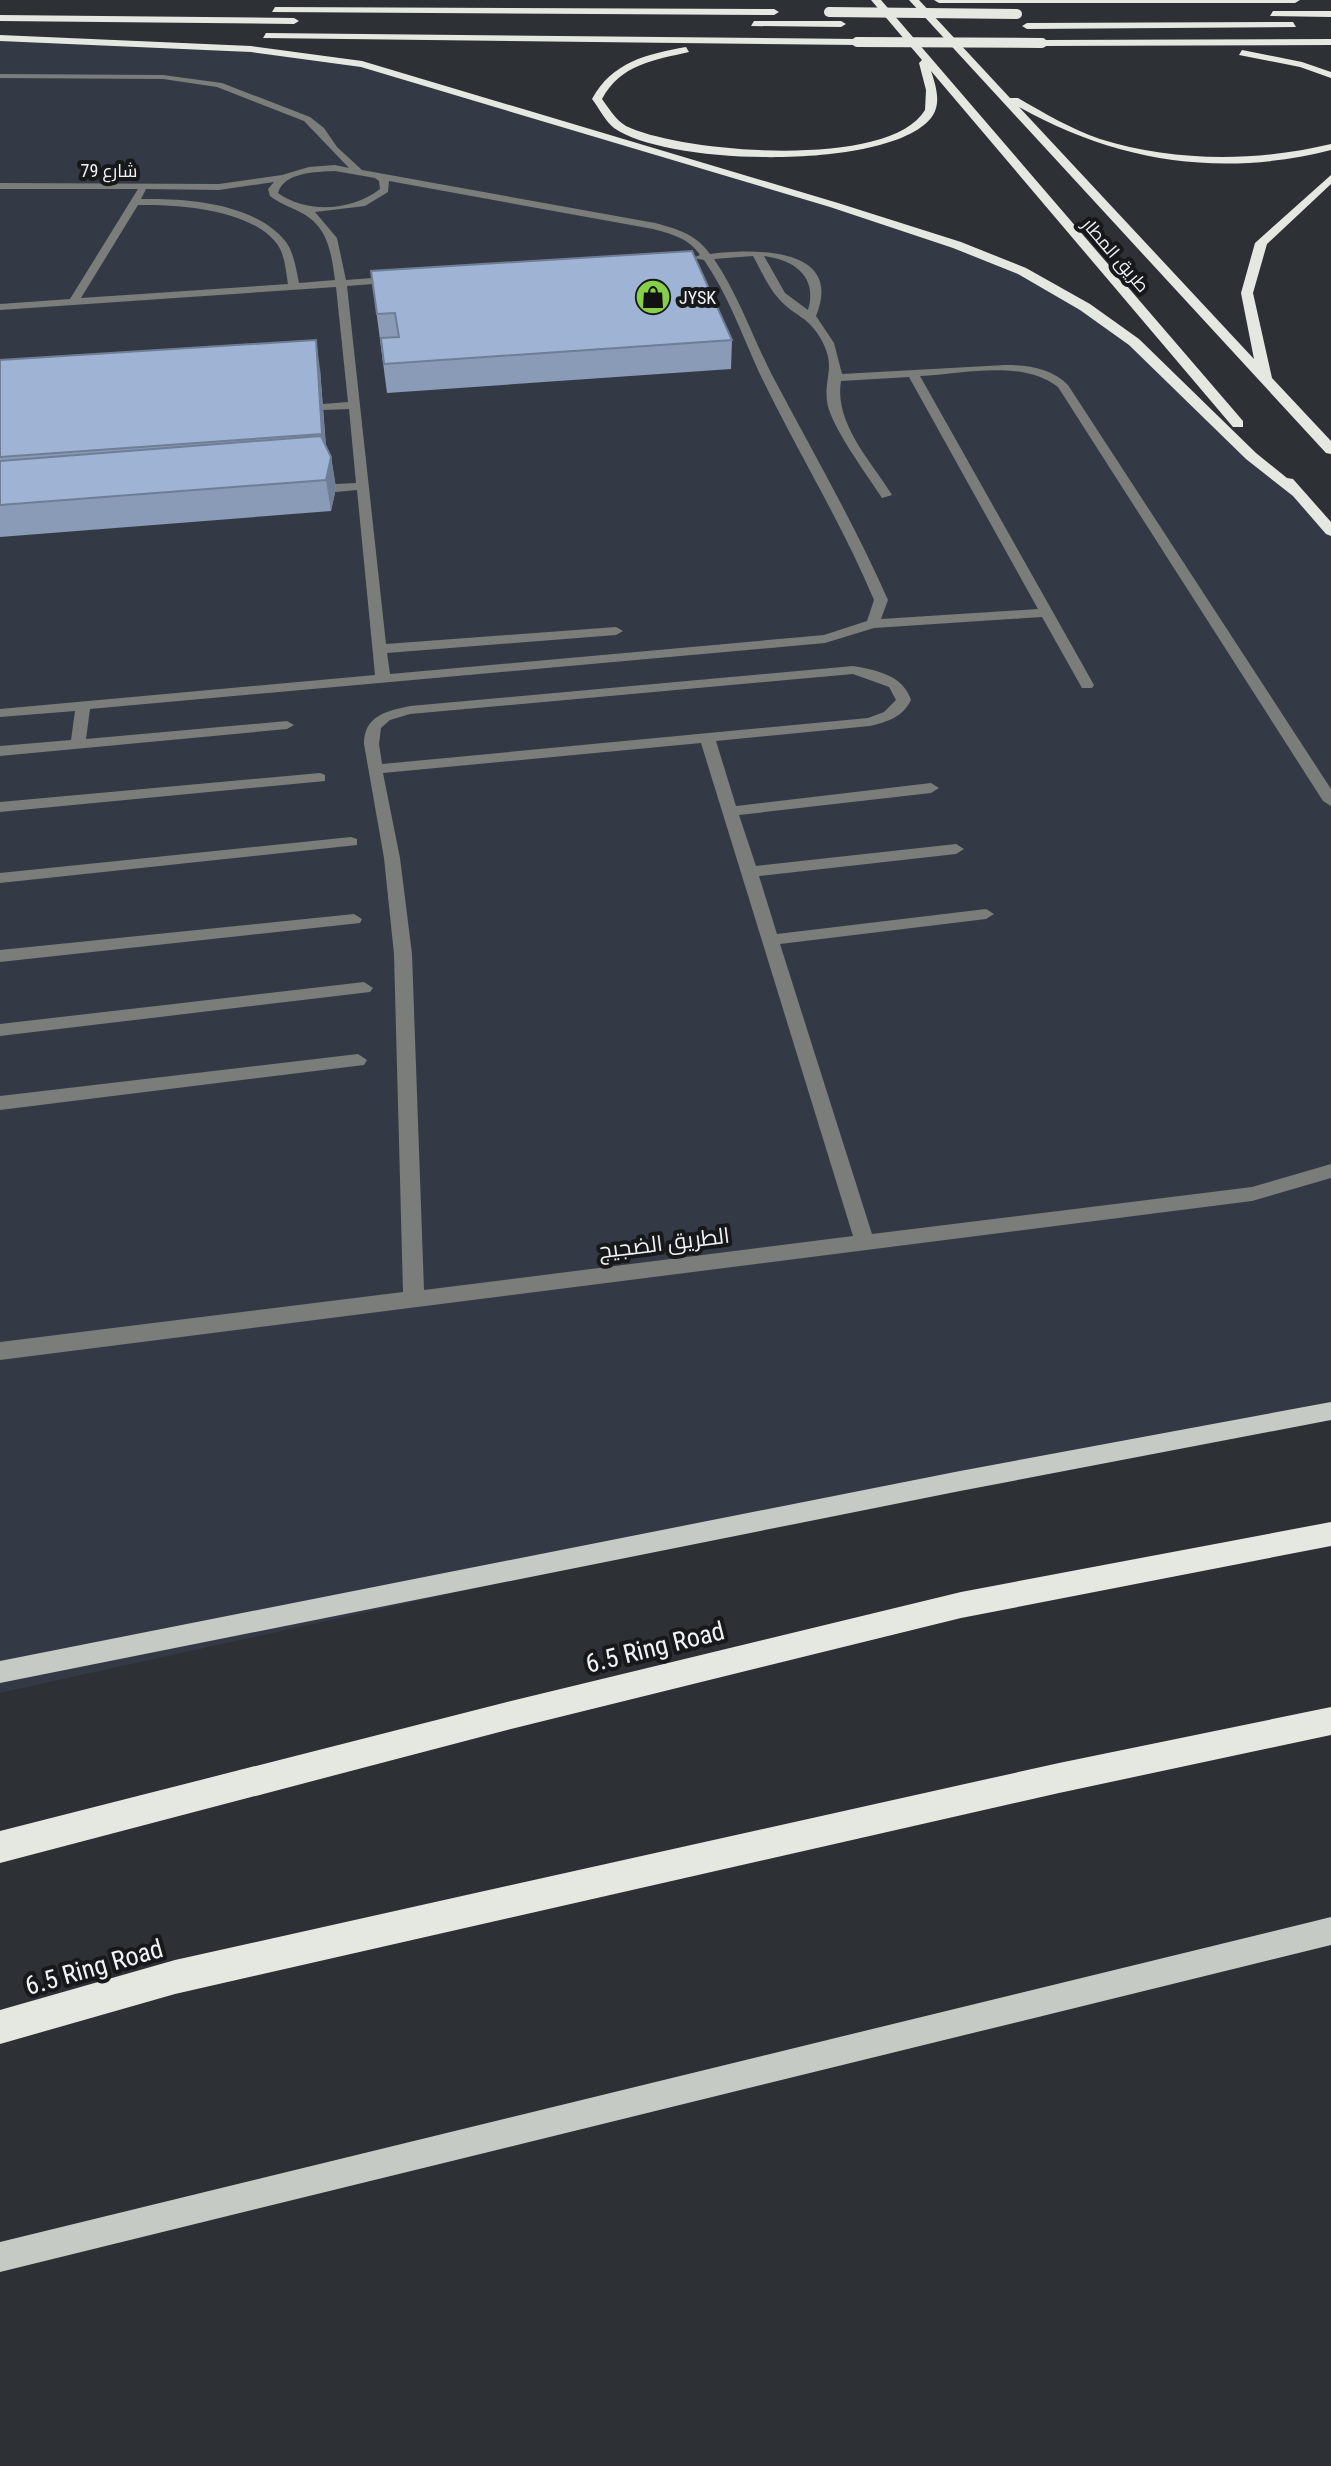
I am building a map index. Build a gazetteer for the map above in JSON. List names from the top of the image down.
{
  "streets": {
    "highway": ["طريق المطار", "6.5 Ring Road"],
    "street": ["شارع 79", "الطريق الضجيج"]
  },
  "places": {
    "shop": ["JYSK"]
  }
}
